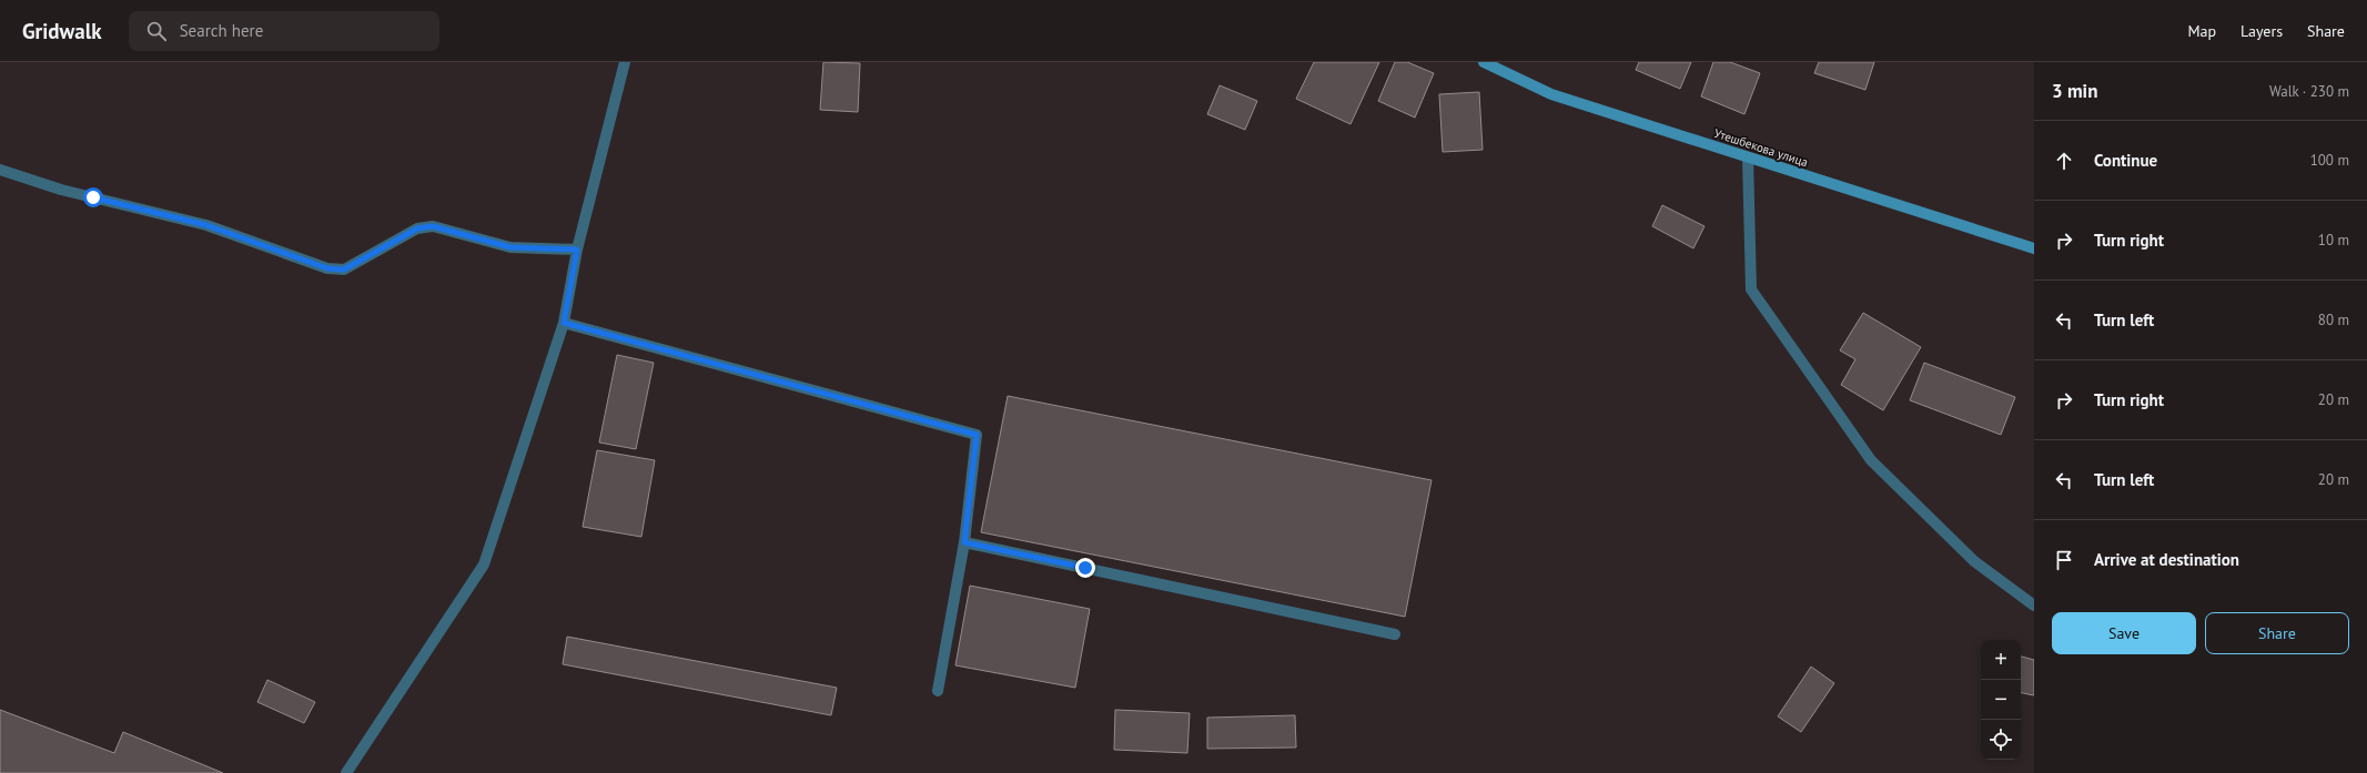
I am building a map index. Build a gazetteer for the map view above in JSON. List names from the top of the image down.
{
  "streets": {
    "main road": ["Утешбекова улица"]
  },
  "page": {
    "header": "Gridwalk",
    "search": "Search here",
    "nav": ["Map", "Layers", "Share"],
    "heading": ["3 min", "Walk · 230 m"],
    "list": [
      ["Continue", "100 m"],
      ["Turn right", "10 m"],
      ["Turn left", "80 m"],
      ["Turn right", "20 m"],
      ["Turn left", "20 m"],
      "Arrive at destination"
    ],
    "buttons": ["Save", "Share"],
    "map_buttons": ["+", "−"]
  }
}
